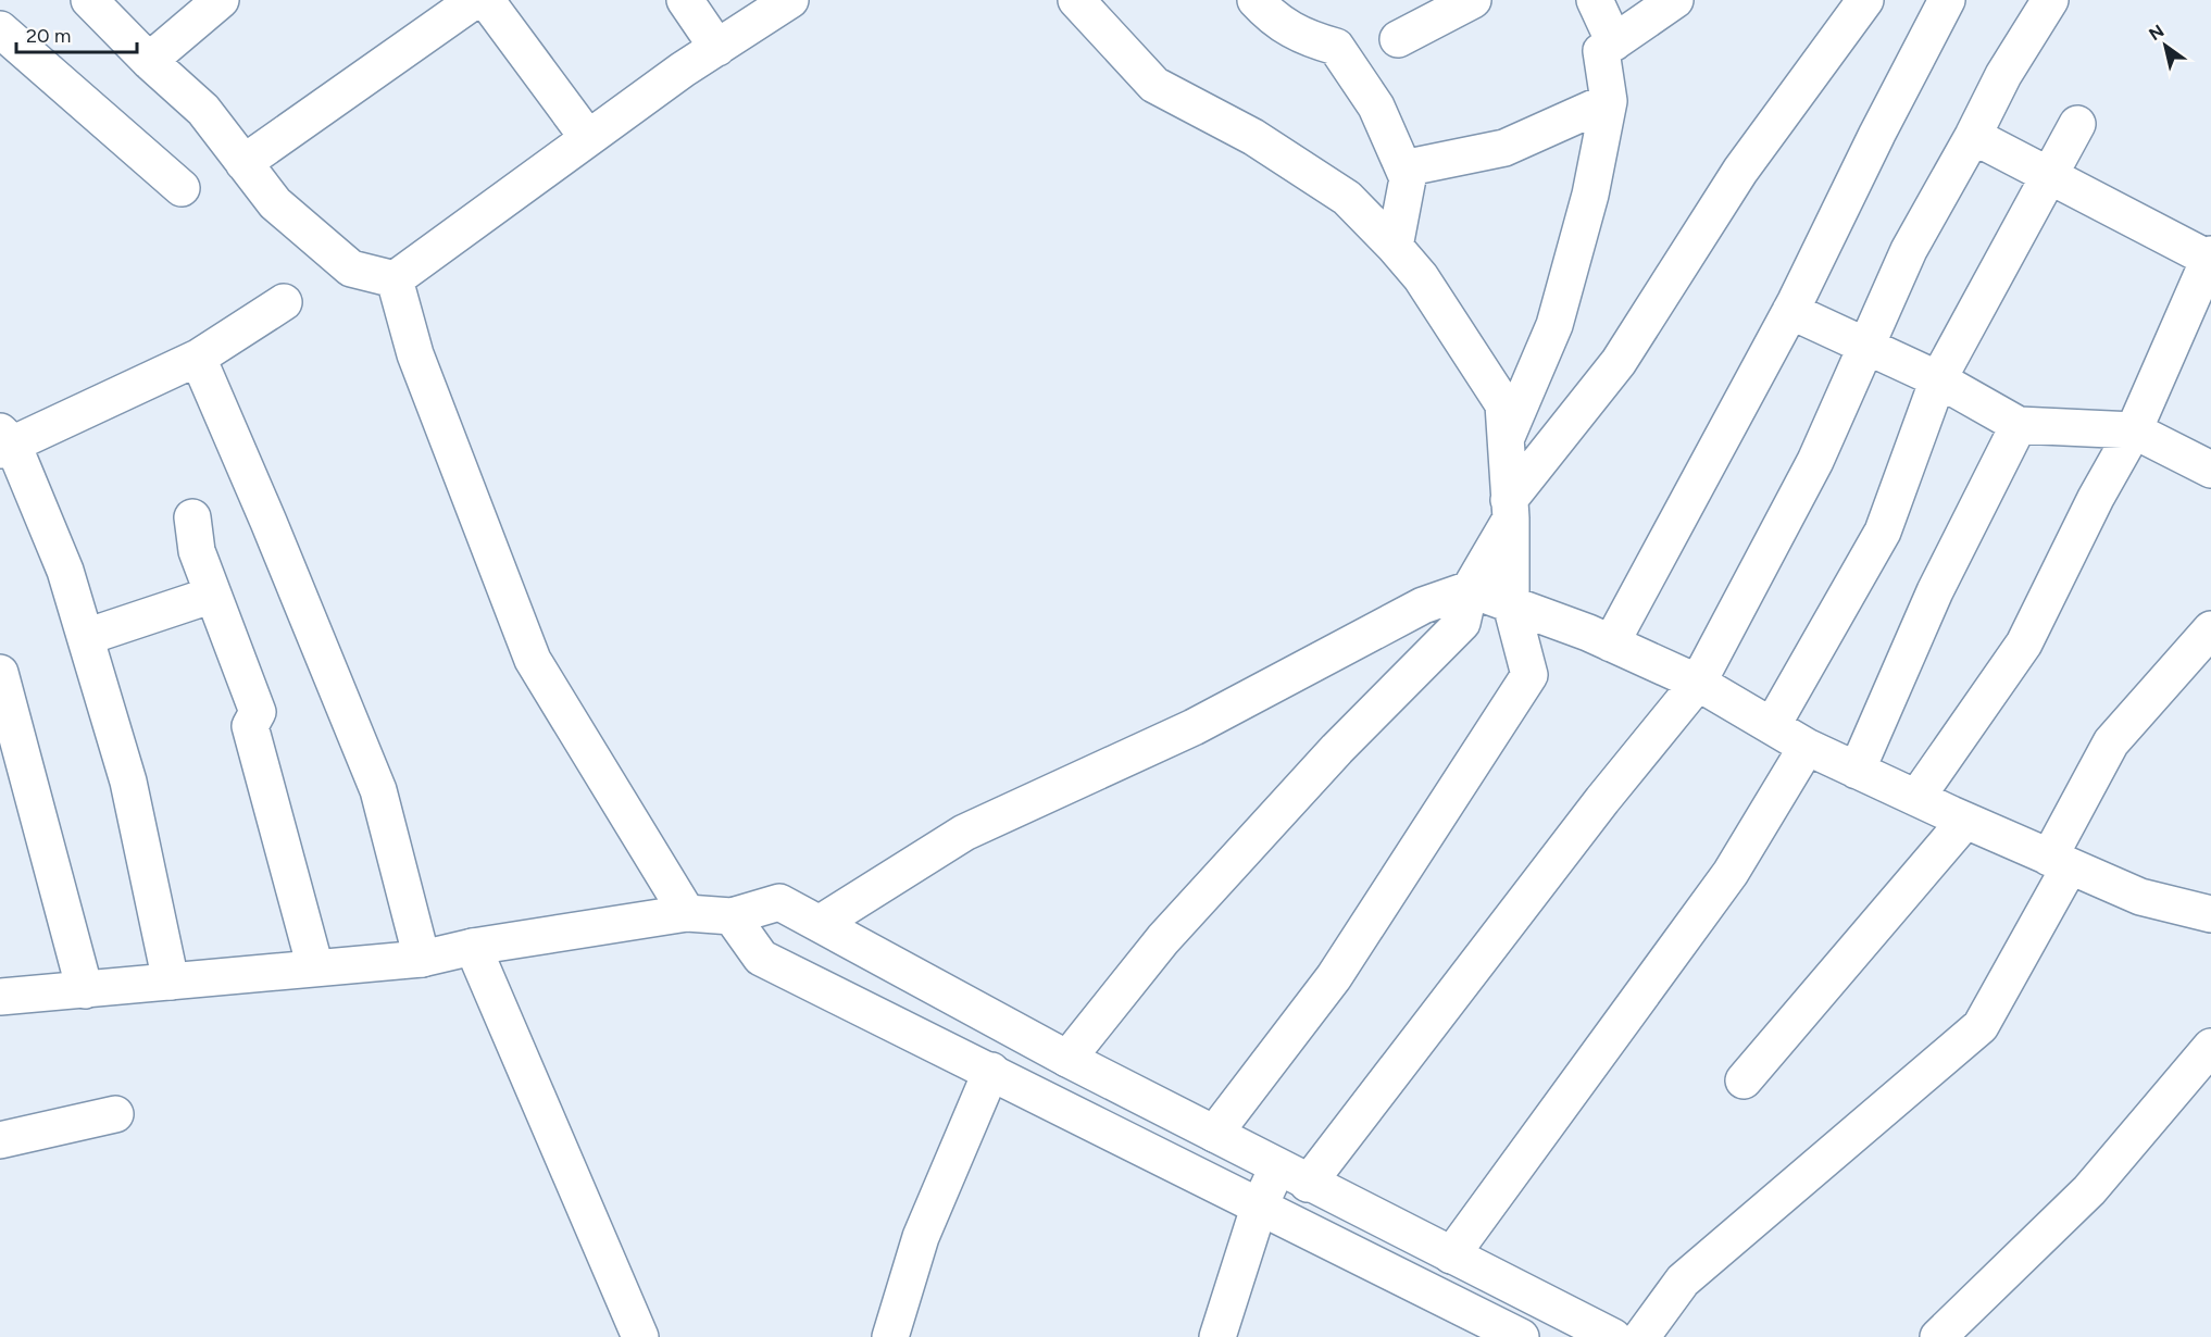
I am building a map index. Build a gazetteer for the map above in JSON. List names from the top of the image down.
{
  "scale_bar": "20 m",
  "north": "top left"
}
